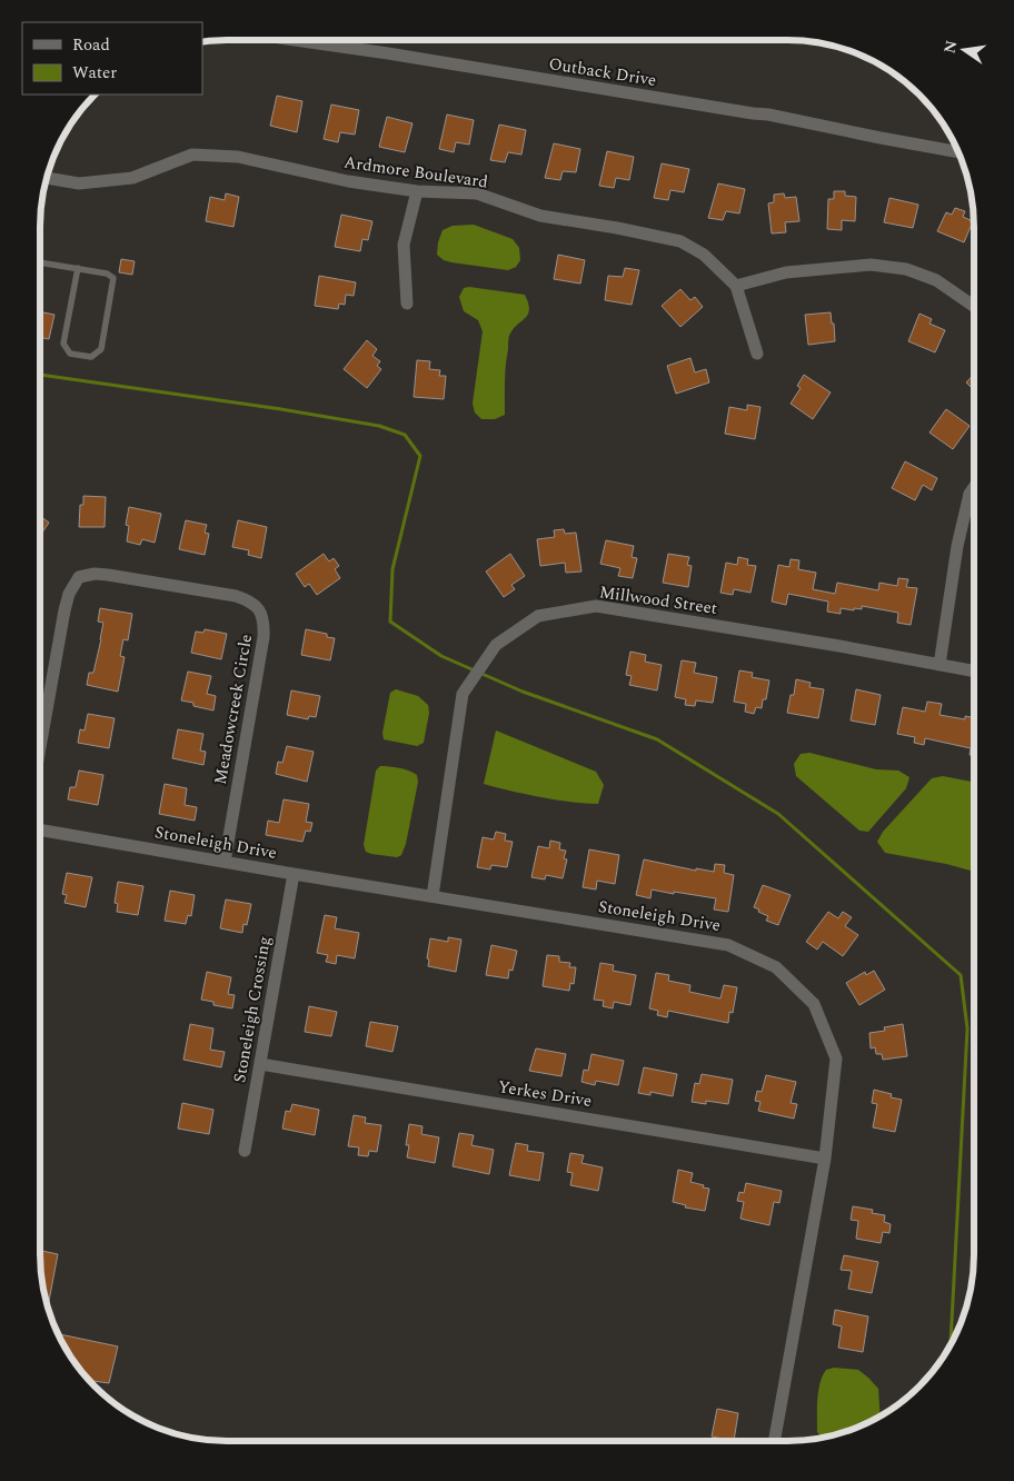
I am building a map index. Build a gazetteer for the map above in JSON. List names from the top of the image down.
{
  "streets": {
    "street": [
      "Outback Drive",
      "Ardmore Boulevard",
      "Millwood Street",
      "Meadowcreek Circle",
      "Stoneleigh Drive",
      "Stoneleigh Crossing",
      "Yerkes Drive"
    ]
  },
  "crossings": [
    ["Millwood Street", "Stoneleigh Drive"],
    ["Meadowcreek Circle", "Stoneleigh Drive"],
    ["Stoneleigh Drive", "Stoneleigh Crossing"],
    ["Stoneleigh Drive", "Yerkes Drive"],
    ["Stoneleigh Crossing", "Yerkes Drive"]
  ],
  "legend": ["Road", "Water"],
  "north": "left"
}
